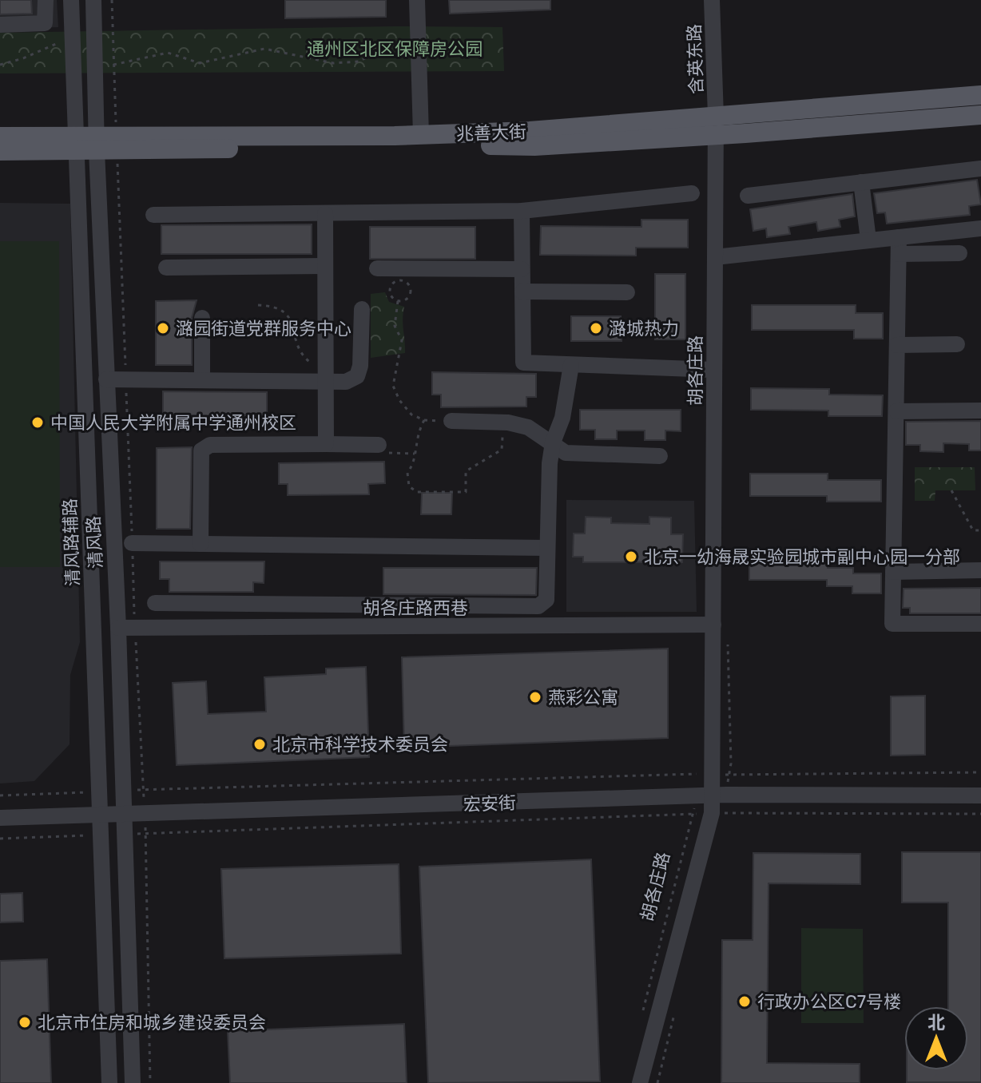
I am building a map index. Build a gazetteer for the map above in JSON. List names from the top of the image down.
{
  "streets": {
    "main road": ["兆善大街"],
    "street": [
      "含英东路",
      "胡各庄路",
      "清风路辅路",
      "清风路",
      "胡各庄路西巷",
      "宏安街"
    ]
  },
  "crossings": [
    ["含英东路", "兆善大街"],
    ["含英东路", "胡各庄路"],
    ["兆善大街", "胡各庄路"],
    ["兆善大街", "清风路辅路"],
    ["兆善大街", "清风路"],
    ["胡各庄路", "胡各庄路西巷"],
    ["胡各庄路", "宏安街"],
    ["清风路辅路", "宏安街"],
    ["清风路", "胡各庄路西巷"],
    ["清风路", "宏安街"]
  ],
  "parks": ["通州区北区保障房公园"],
  "places": [
    "潞园街道党群服务中心",
    "潞城热力",
    "中国人民大学附属中学通州校区",
    "北京一幼海晟实验园城市副中心园一分部",
    "燕彩公寓",
    "北京市科学技术委员会",
    "行政办公区C7号楼",
    "北京市住房和城乡建设委员会"
  ],
  "north": "top"
}
